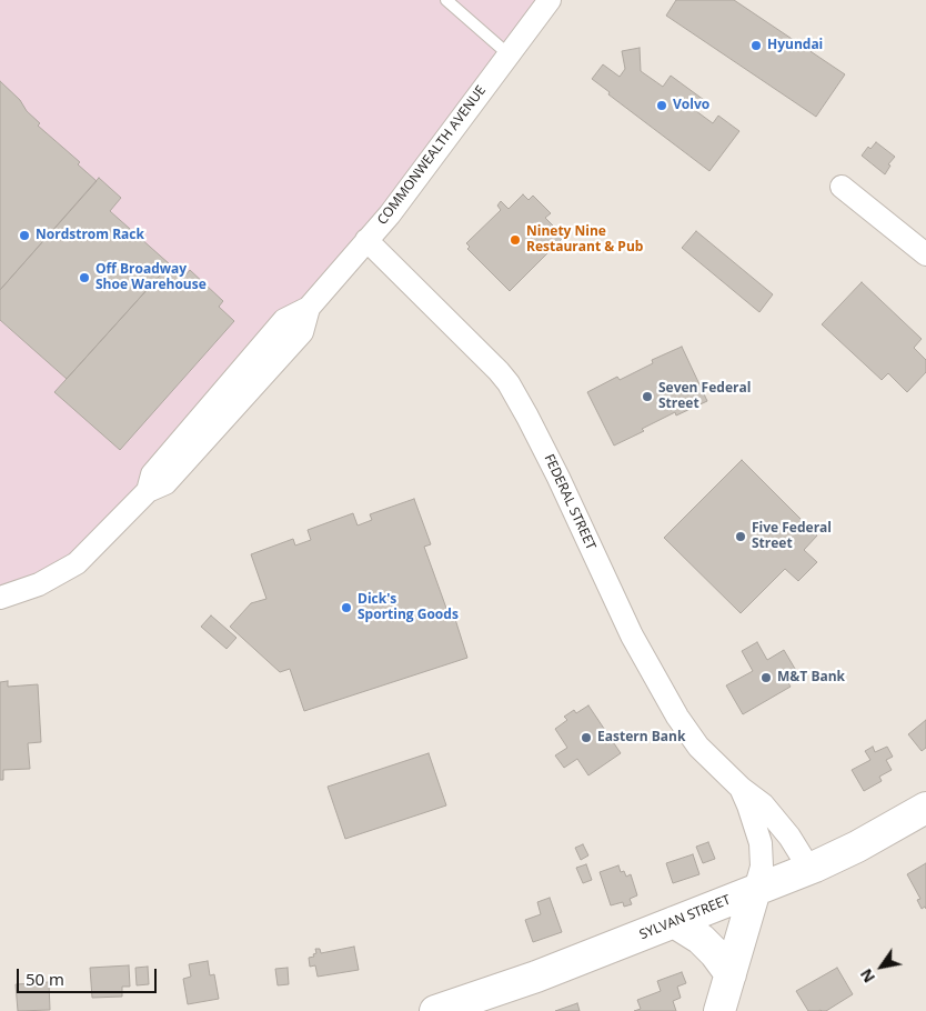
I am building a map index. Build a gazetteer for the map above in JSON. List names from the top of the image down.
{
  "streets": {
    "main road": ["SYLVAN STREET"],
    "street": ["COMMONWEALTH AVENUE", "FEDERAL STREET"]
  },
  "crossings": [
    ["COMMONWEALTH AVENUE", "FEDERAL STREET"],
    ["FEDERAL STREET", "SYLVAN STREET"]
  ],
  "places": [
    "Hyundai",
    "Volvo",
    "Nordstrom Rack",
    "Ninety Nine Restaurant & Pub",
    "Off Broadway Shoe Warehouse",
    "Seven Federal Street",
    "Five Federal Street",
    "Dick's Sporting Goods",
    "M&T Bank",
    "Eastern Bank"
  ],
  "scale_bar": "50 m",
  "north": "bottom left"
}
